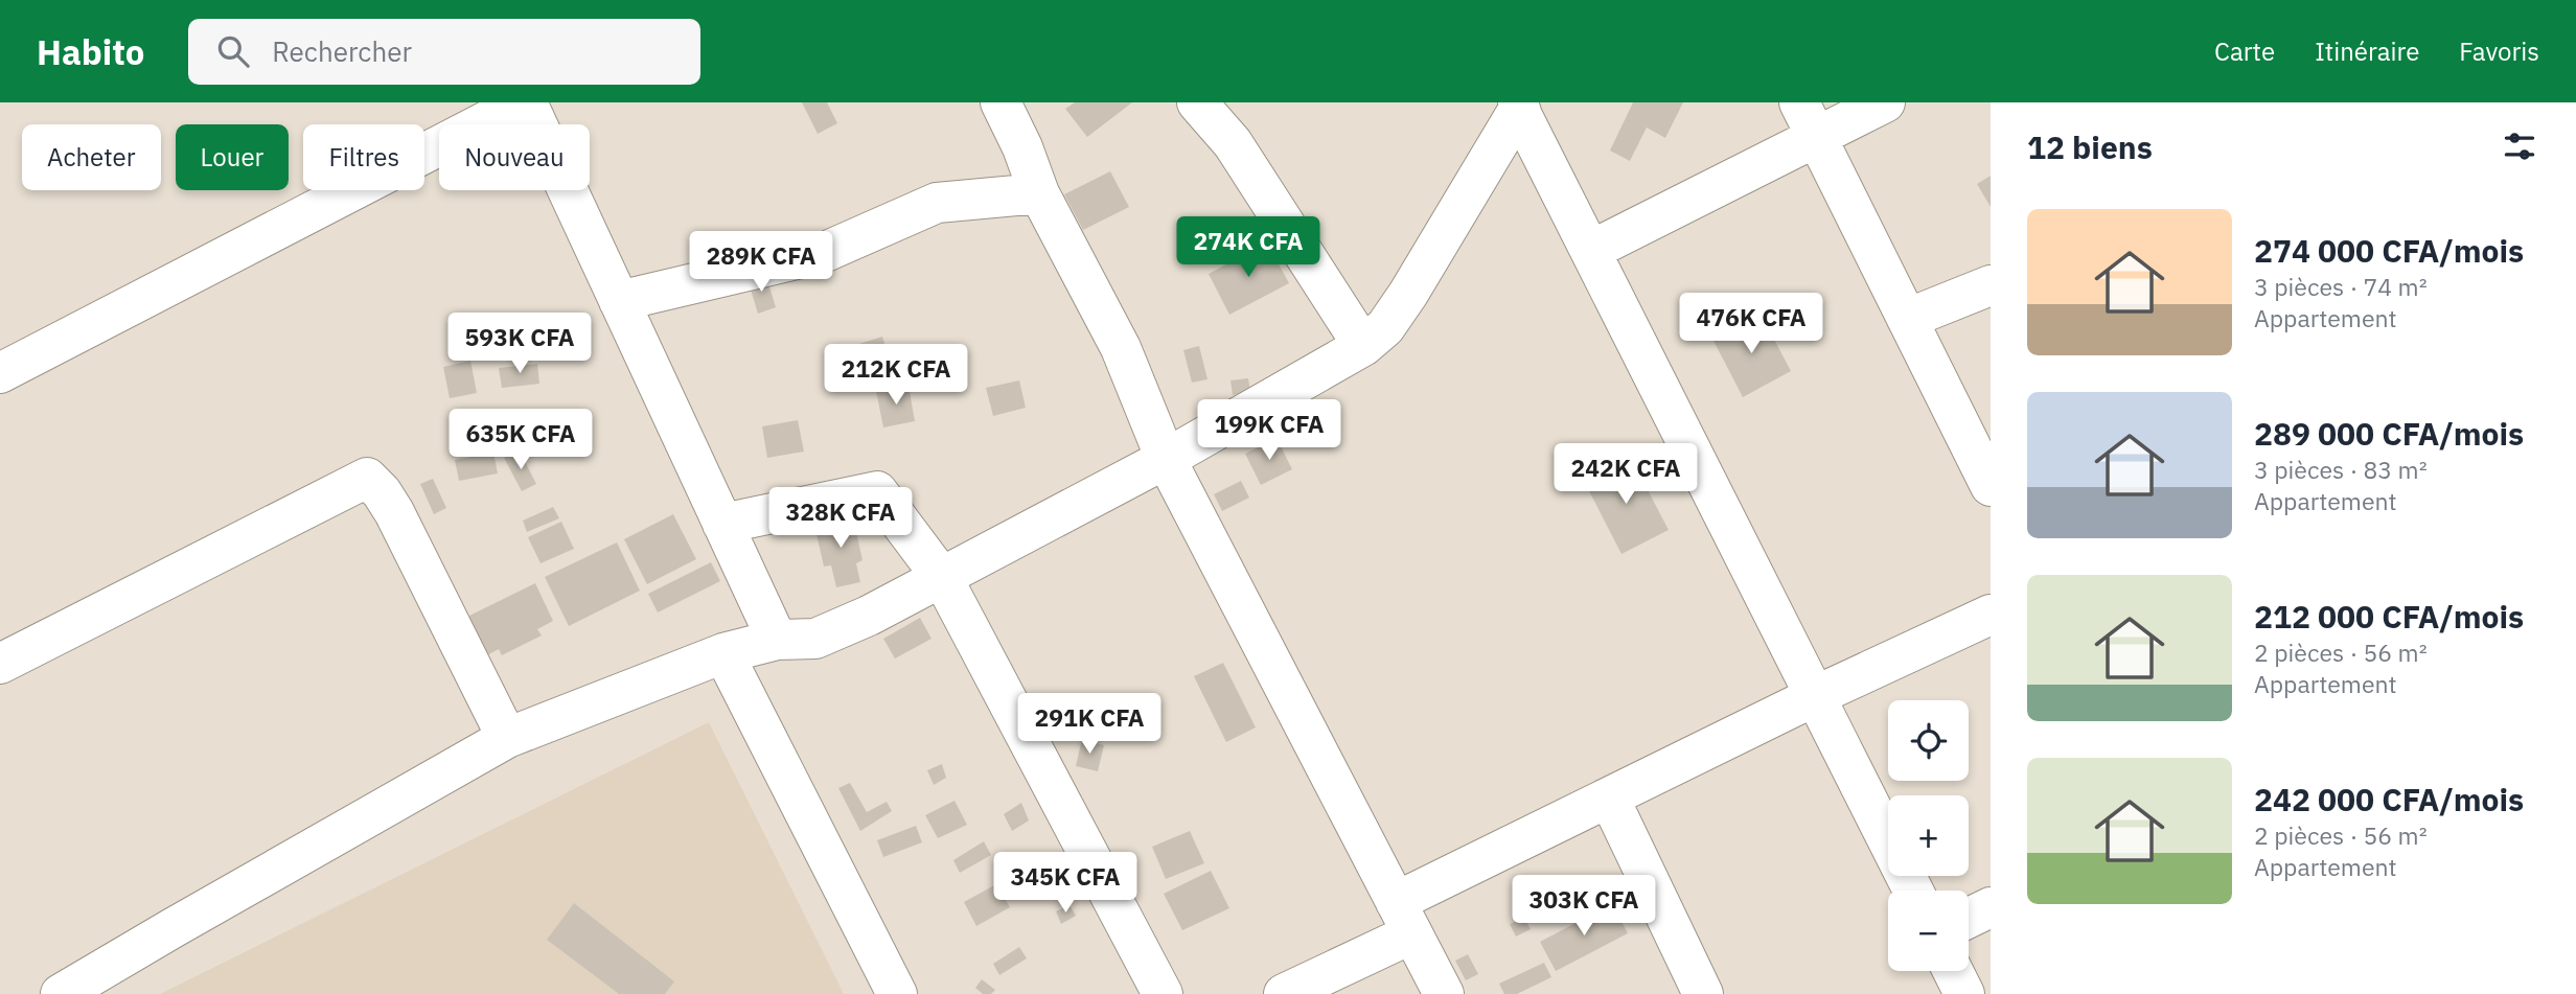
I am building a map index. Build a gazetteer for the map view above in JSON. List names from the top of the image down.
{
  "page": {
    "header": "Habito",
    "search": "Rechercher",
    "nav": ["Carte", "Itinéraire", "Favoris"],
    "heading": "12 biens",
    "chip": [
      "Acheter",
      "Louer",
      "Filtres",
      "Nouveau"
    ],
    "list": [
      {
        "name": "274 000 CFA/mois",
        "note": "3 pièces · 74 m² · Appartement"
      },
      {
        "name": "289 000 CFA/mois",
        "note": "3 pièces · 83 m² · Appartement"
      },
      {
        "name": "212 000 CFA/mois",
        "note": "2 pièces · 56 m² · Appartement"
      },
      {
        "name": "242 000 CFA/mois",
        "note": "2 pièces · 56 m² · Appartement"
      }
    ],
    "price": [
      "274K CFA",
      "289K CFA",
      "476K CFA",
      "593K CFA",
      "212K CFA",
      "199K CFA",
      "635K CFA",
      "242K CFA",
      "328K CFA",
      "291K CFA",
      "345K CFA",
      "303K CFA"
    ],
    "map_buttons": ["+", "−"]
  }
}
